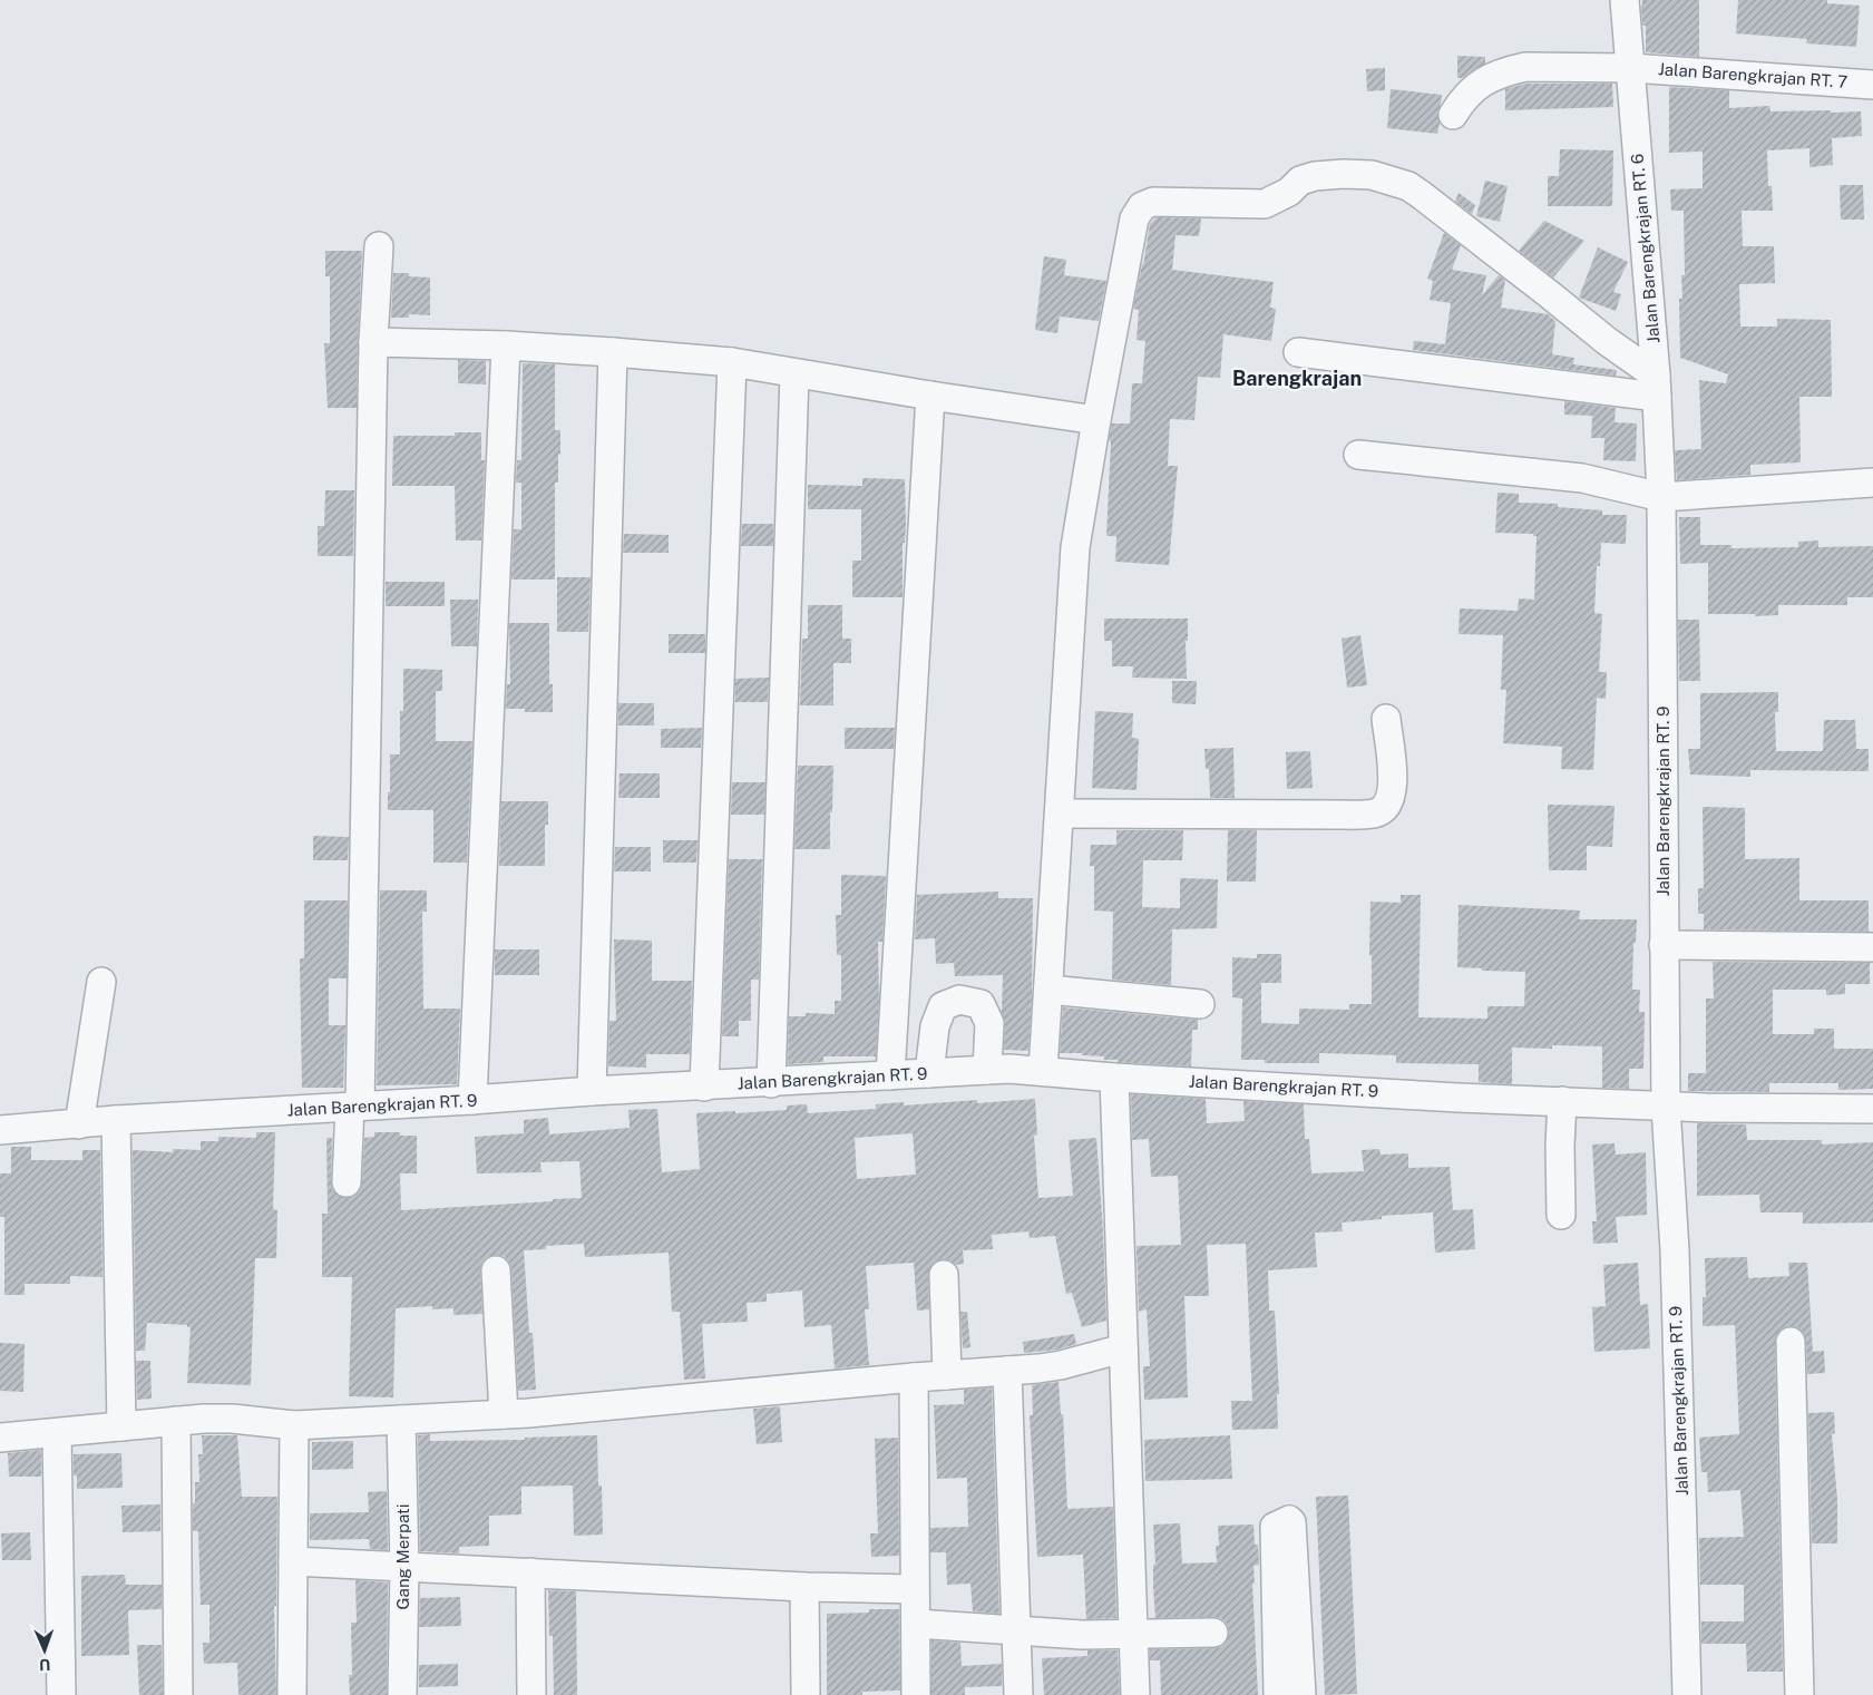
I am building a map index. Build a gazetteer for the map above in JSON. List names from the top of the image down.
{
  "streets": {
    "street": [
      "Jalan Barengkrajan RT. 7",
      "Jalan Barengkrajan RT. 6",
      "Jalan Barengkrajan RT. 9",
      "Gang Merpati"
    ]
  },
  "crossings": [
    ["Jalan Barengkrajan RT. 7", "Jalan Barengkrajan RT. 6"],
    ["Jalan Barengkrajan RT. 6", "Jalan Barengkrajan RT. 9"]
  ],
  "districts": ["Barengkrajan"],
  "north": "bottom"
}
